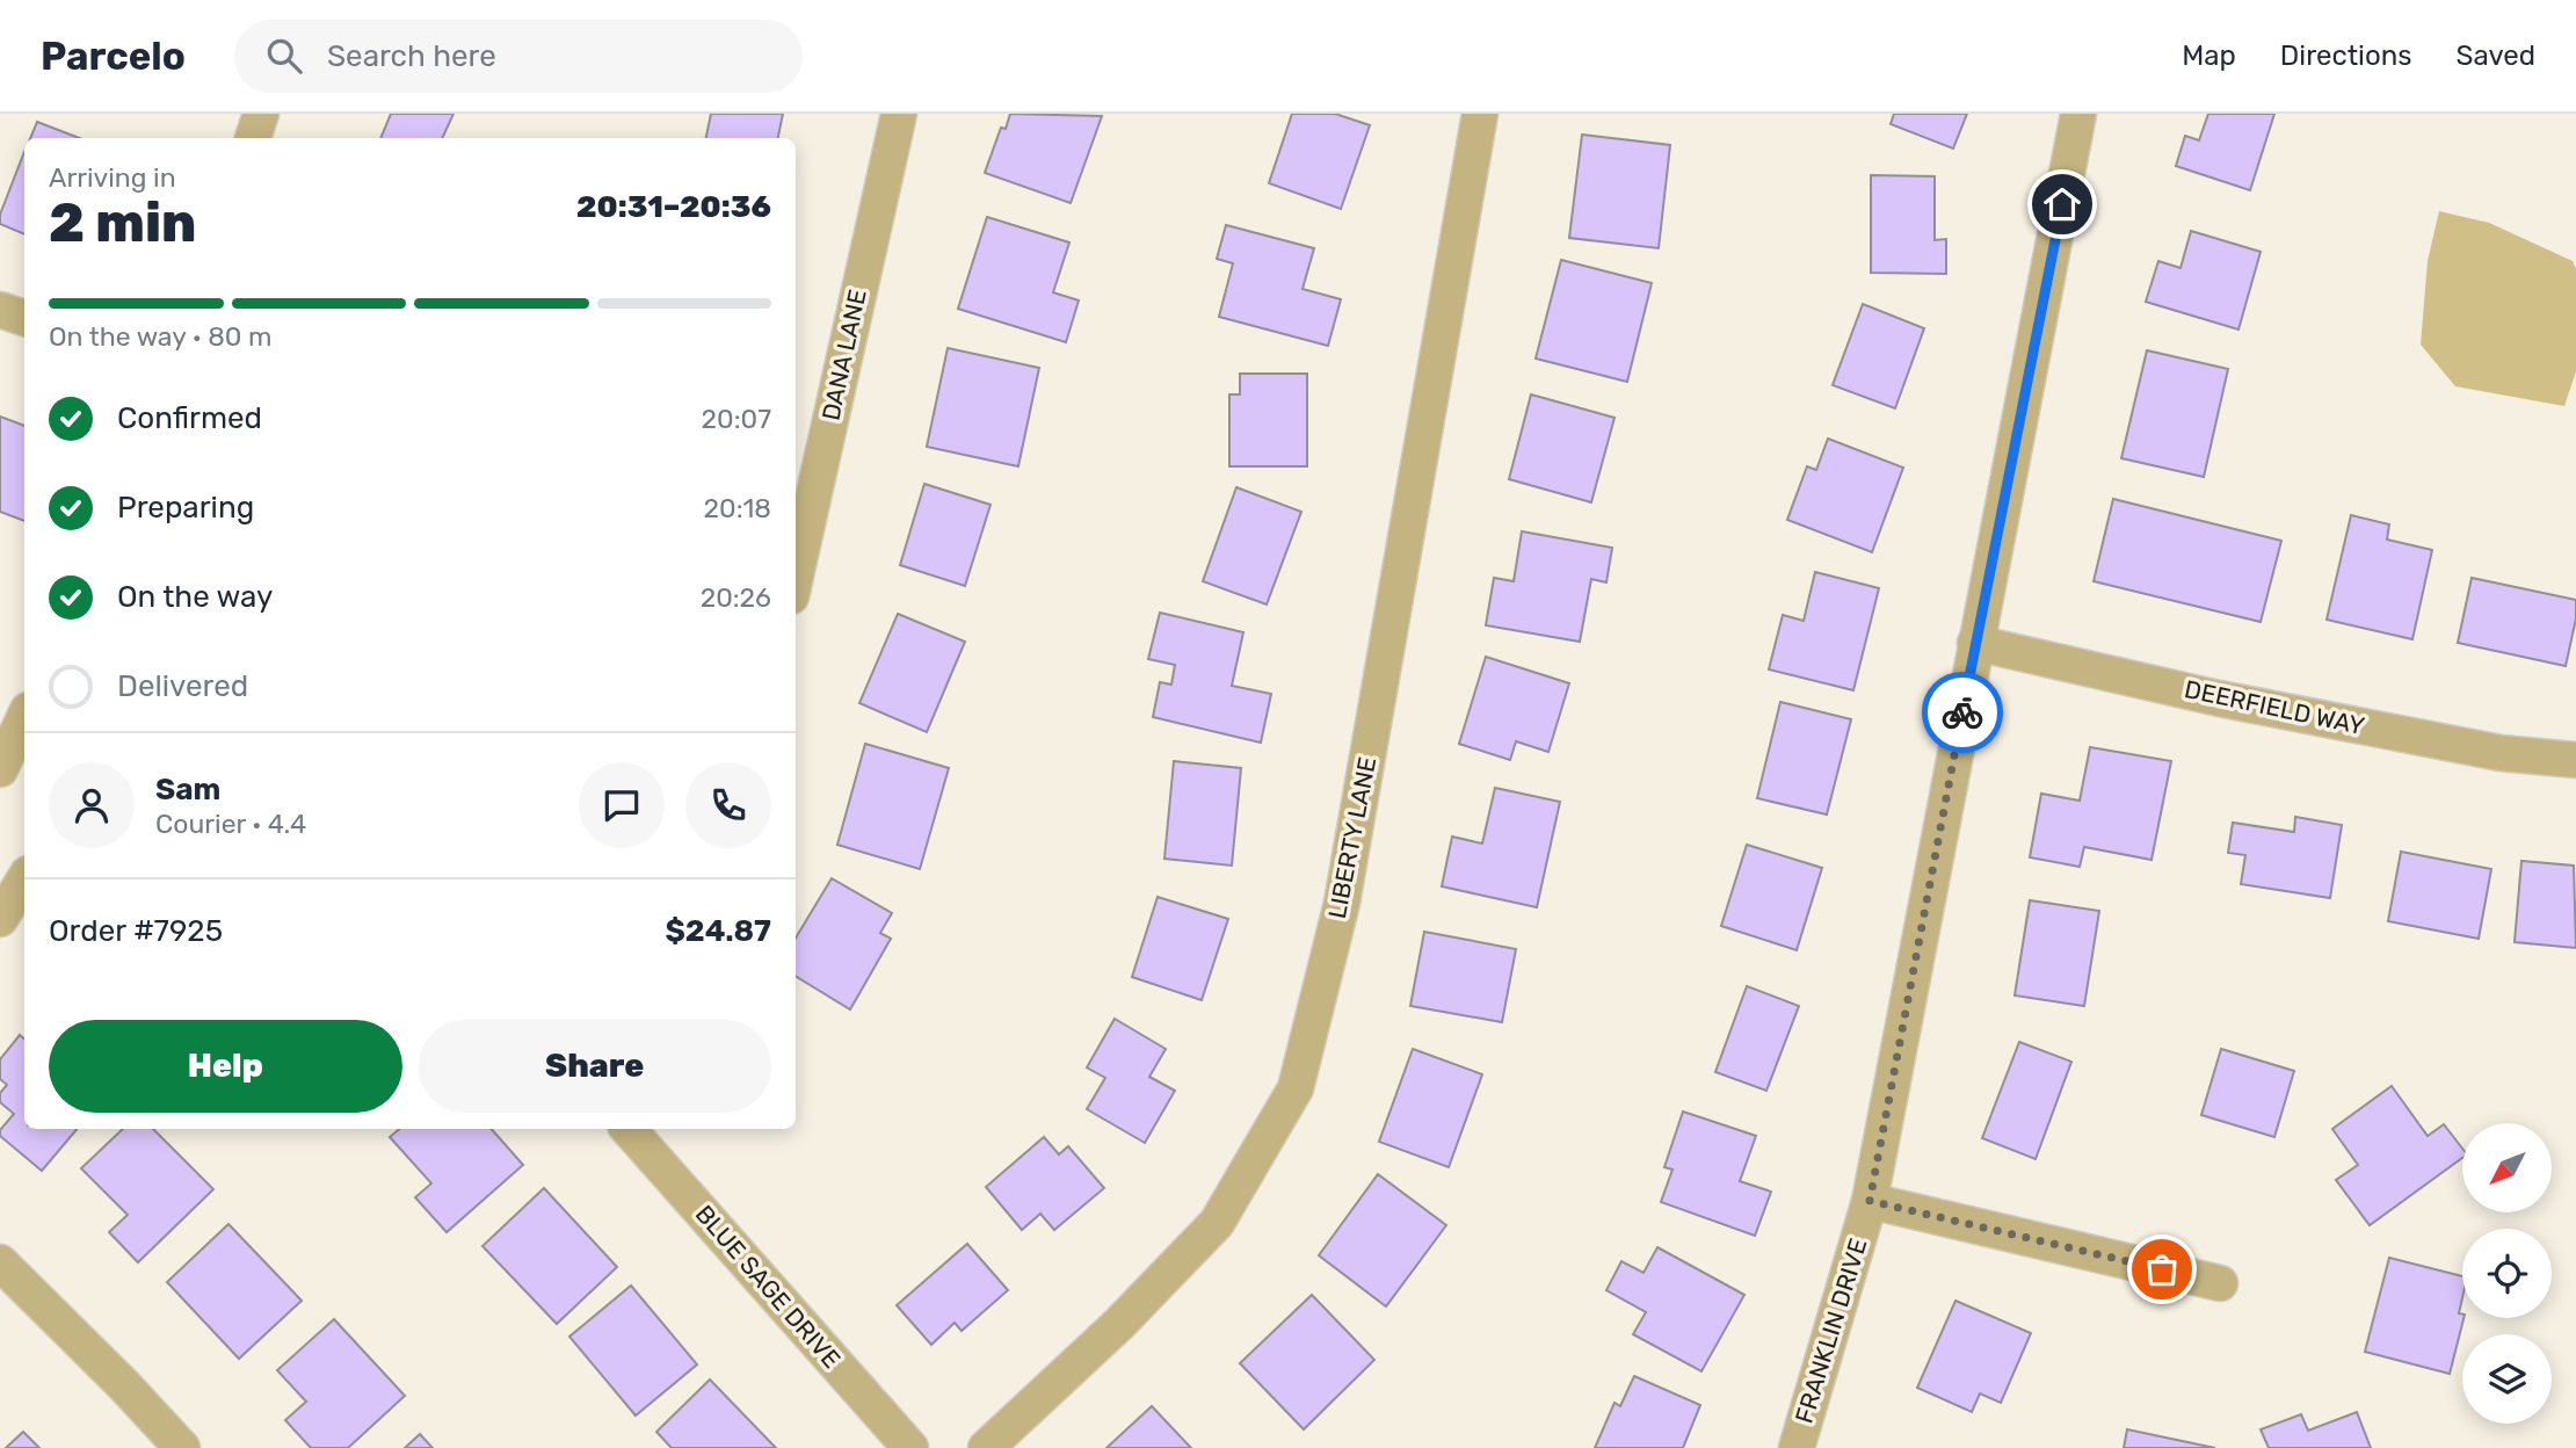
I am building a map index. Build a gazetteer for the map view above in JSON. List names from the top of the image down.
{
  "streets": {
    "street": [
      "DANA LANE",
      "DEERFIELD WAY",
      "LIBERTY LANE",
      "BLUE SAGE DRIVE",
      "FRANKLIN DRIVE"
    ]
  },
  "crossings": [
    ["DEERFIELD WAY", "FRANKLIN DRIVE"]
  ],
  "north": "bottom left",
  "page": {
    "header": "Parcelo",
    "search": "Search here",
    "nav": ["Map", "Directions", "Saved"],
    "heading": ["2 min", "Arriving in", "20:31–20:36"],
    "panel": [
      "Sam",
      "Courier · 4.4",
      "Order #7925",
      "$24.87"
    ],
    "bar": "On the way · 80 m",
    "list": [
      ["Confirmed", "20:07"],
      ["Preparing", "20:18"],
      ["On the way", "20:26"],
      "Delivered"
    ],
    "buttons": ["Help", "Share"]
  }
}
